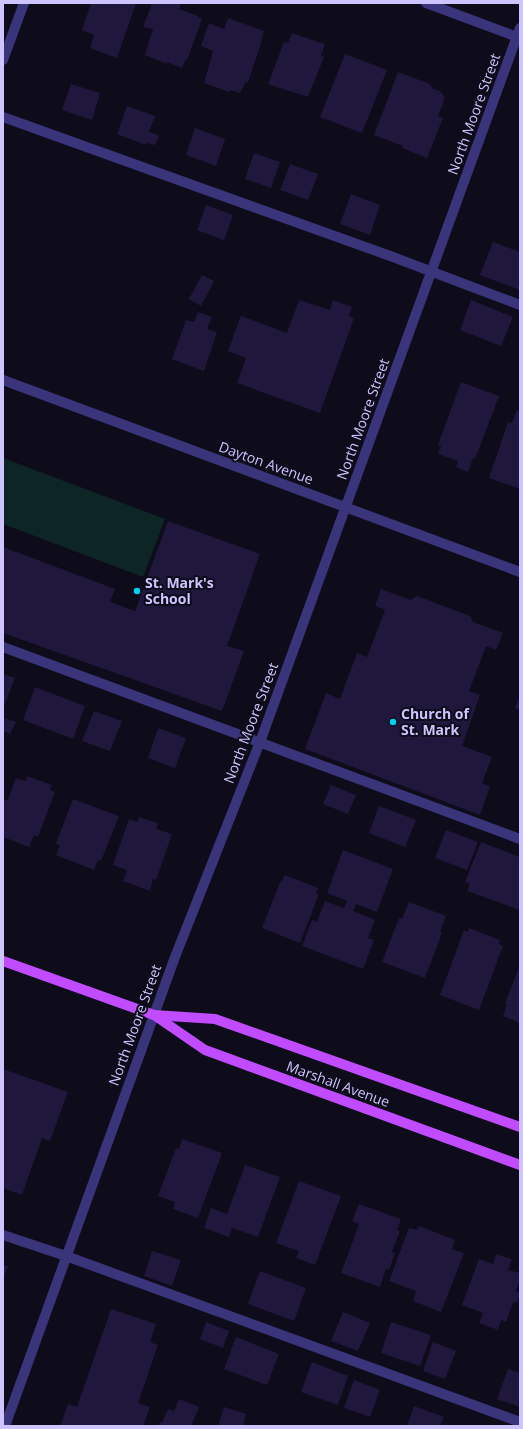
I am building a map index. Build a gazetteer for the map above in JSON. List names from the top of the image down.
{
  "streets": {
    "main road": ["Marshall Avenue"],
    "street": ["North Moore Street", "Dayton Avenue"]
  },
  "crossings": [
    ["North Moore Street", "Dayton Avenue"],
    ["North Moore Street", "Marshall Avenue"]
  ],
  "places": ["St. Mark's School", "Church of St. Mark"]
}
